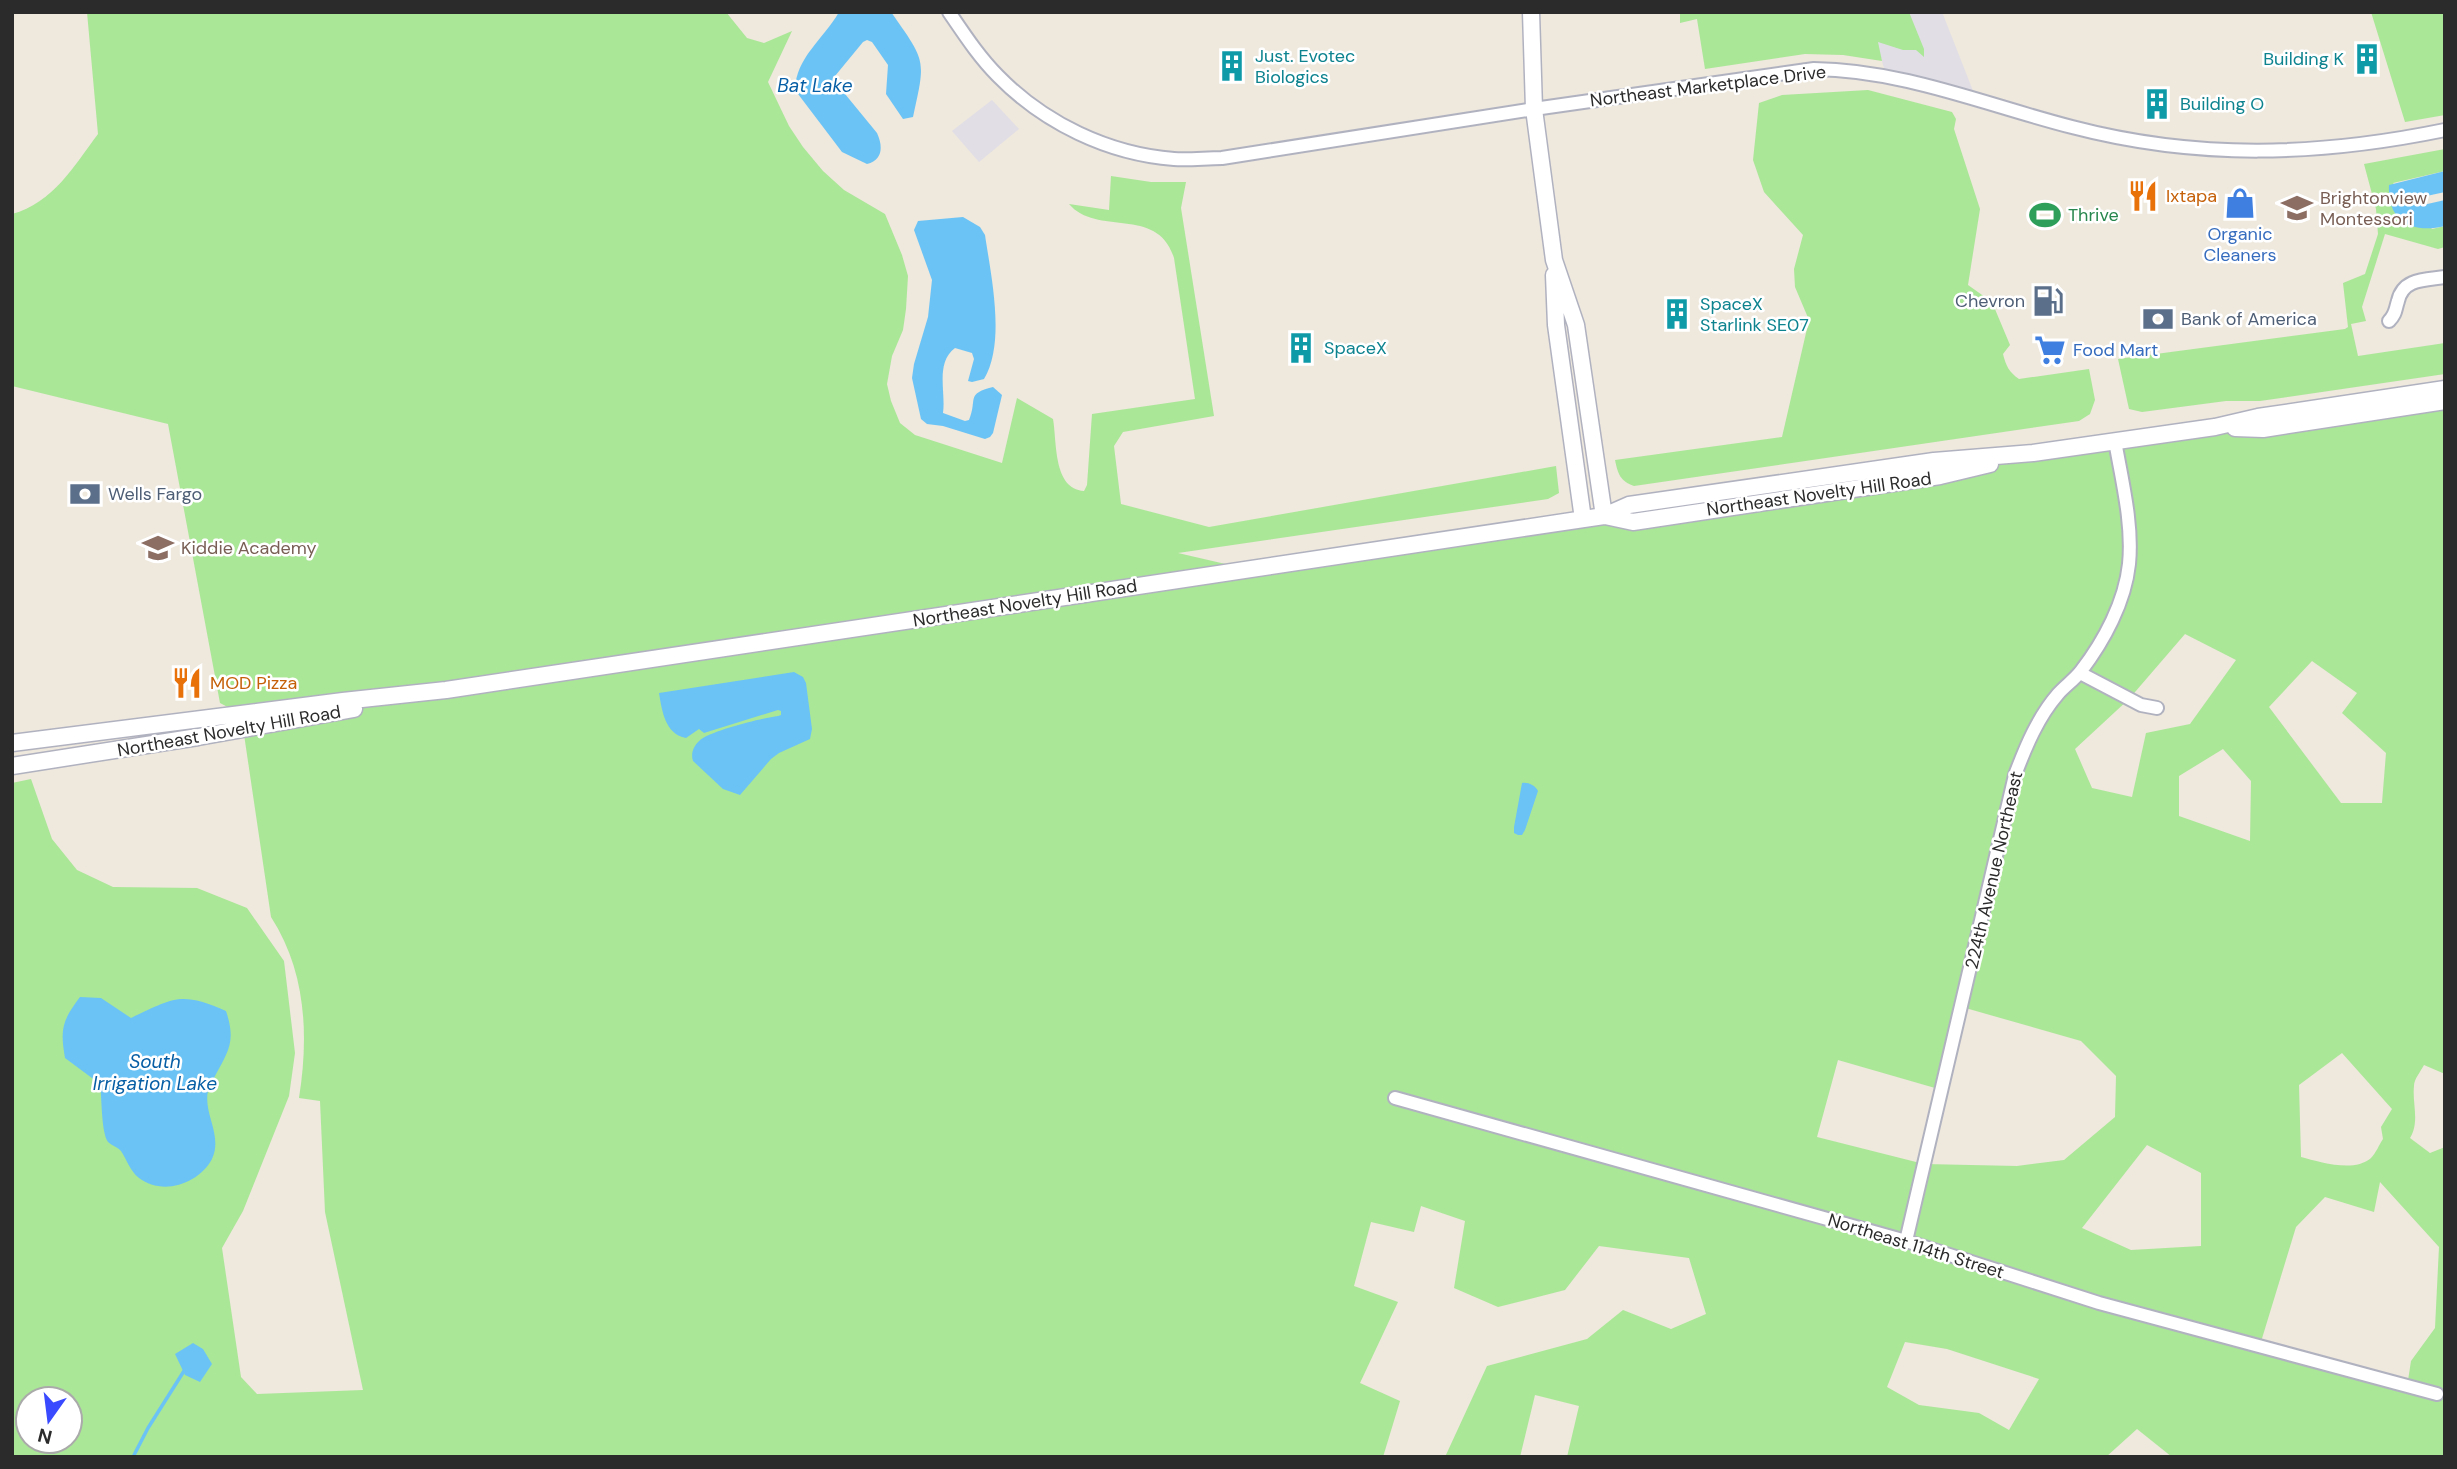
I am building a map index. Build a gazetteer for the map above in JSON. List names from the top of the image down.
{
  "streets": {
    "main road": ["Northeast Novelty Hill Road"],
    "street": ["Northeast Marketplace Drive", "224th Avenue Northeast", "Northeast 114th Street"]
  },
  "crossings": [
    ["Northeast Novelty Hill Road", "224th Avenue Northeast"],
    ["224th Avenue Northeast", "Northeast 114th Street"]
  ],
  "water": ["Bat Lake", "South Irrigation Lake"],
  "places": {
    "building": [
      "Building K",
      "Just. Evotec Biologics",
      "Building O",
      "SpaceX Starlink SE07",
      "SpaceX"
    ],
    "restaurant": ["Ixtapa", "MOD Pizza"],
    "shop": ["Organic Cleaners"],
    "school or university": ["Brightonview Montessori", "Kiddie Academy"],
    "sports": ["Thrive"],
    "fuel station": ["Chevron"],
    "bank": ["Bank of America", "Wells Fargo"],
    "supermarket": ["Food Mart"]
  },
  "north": "bottom"
}
